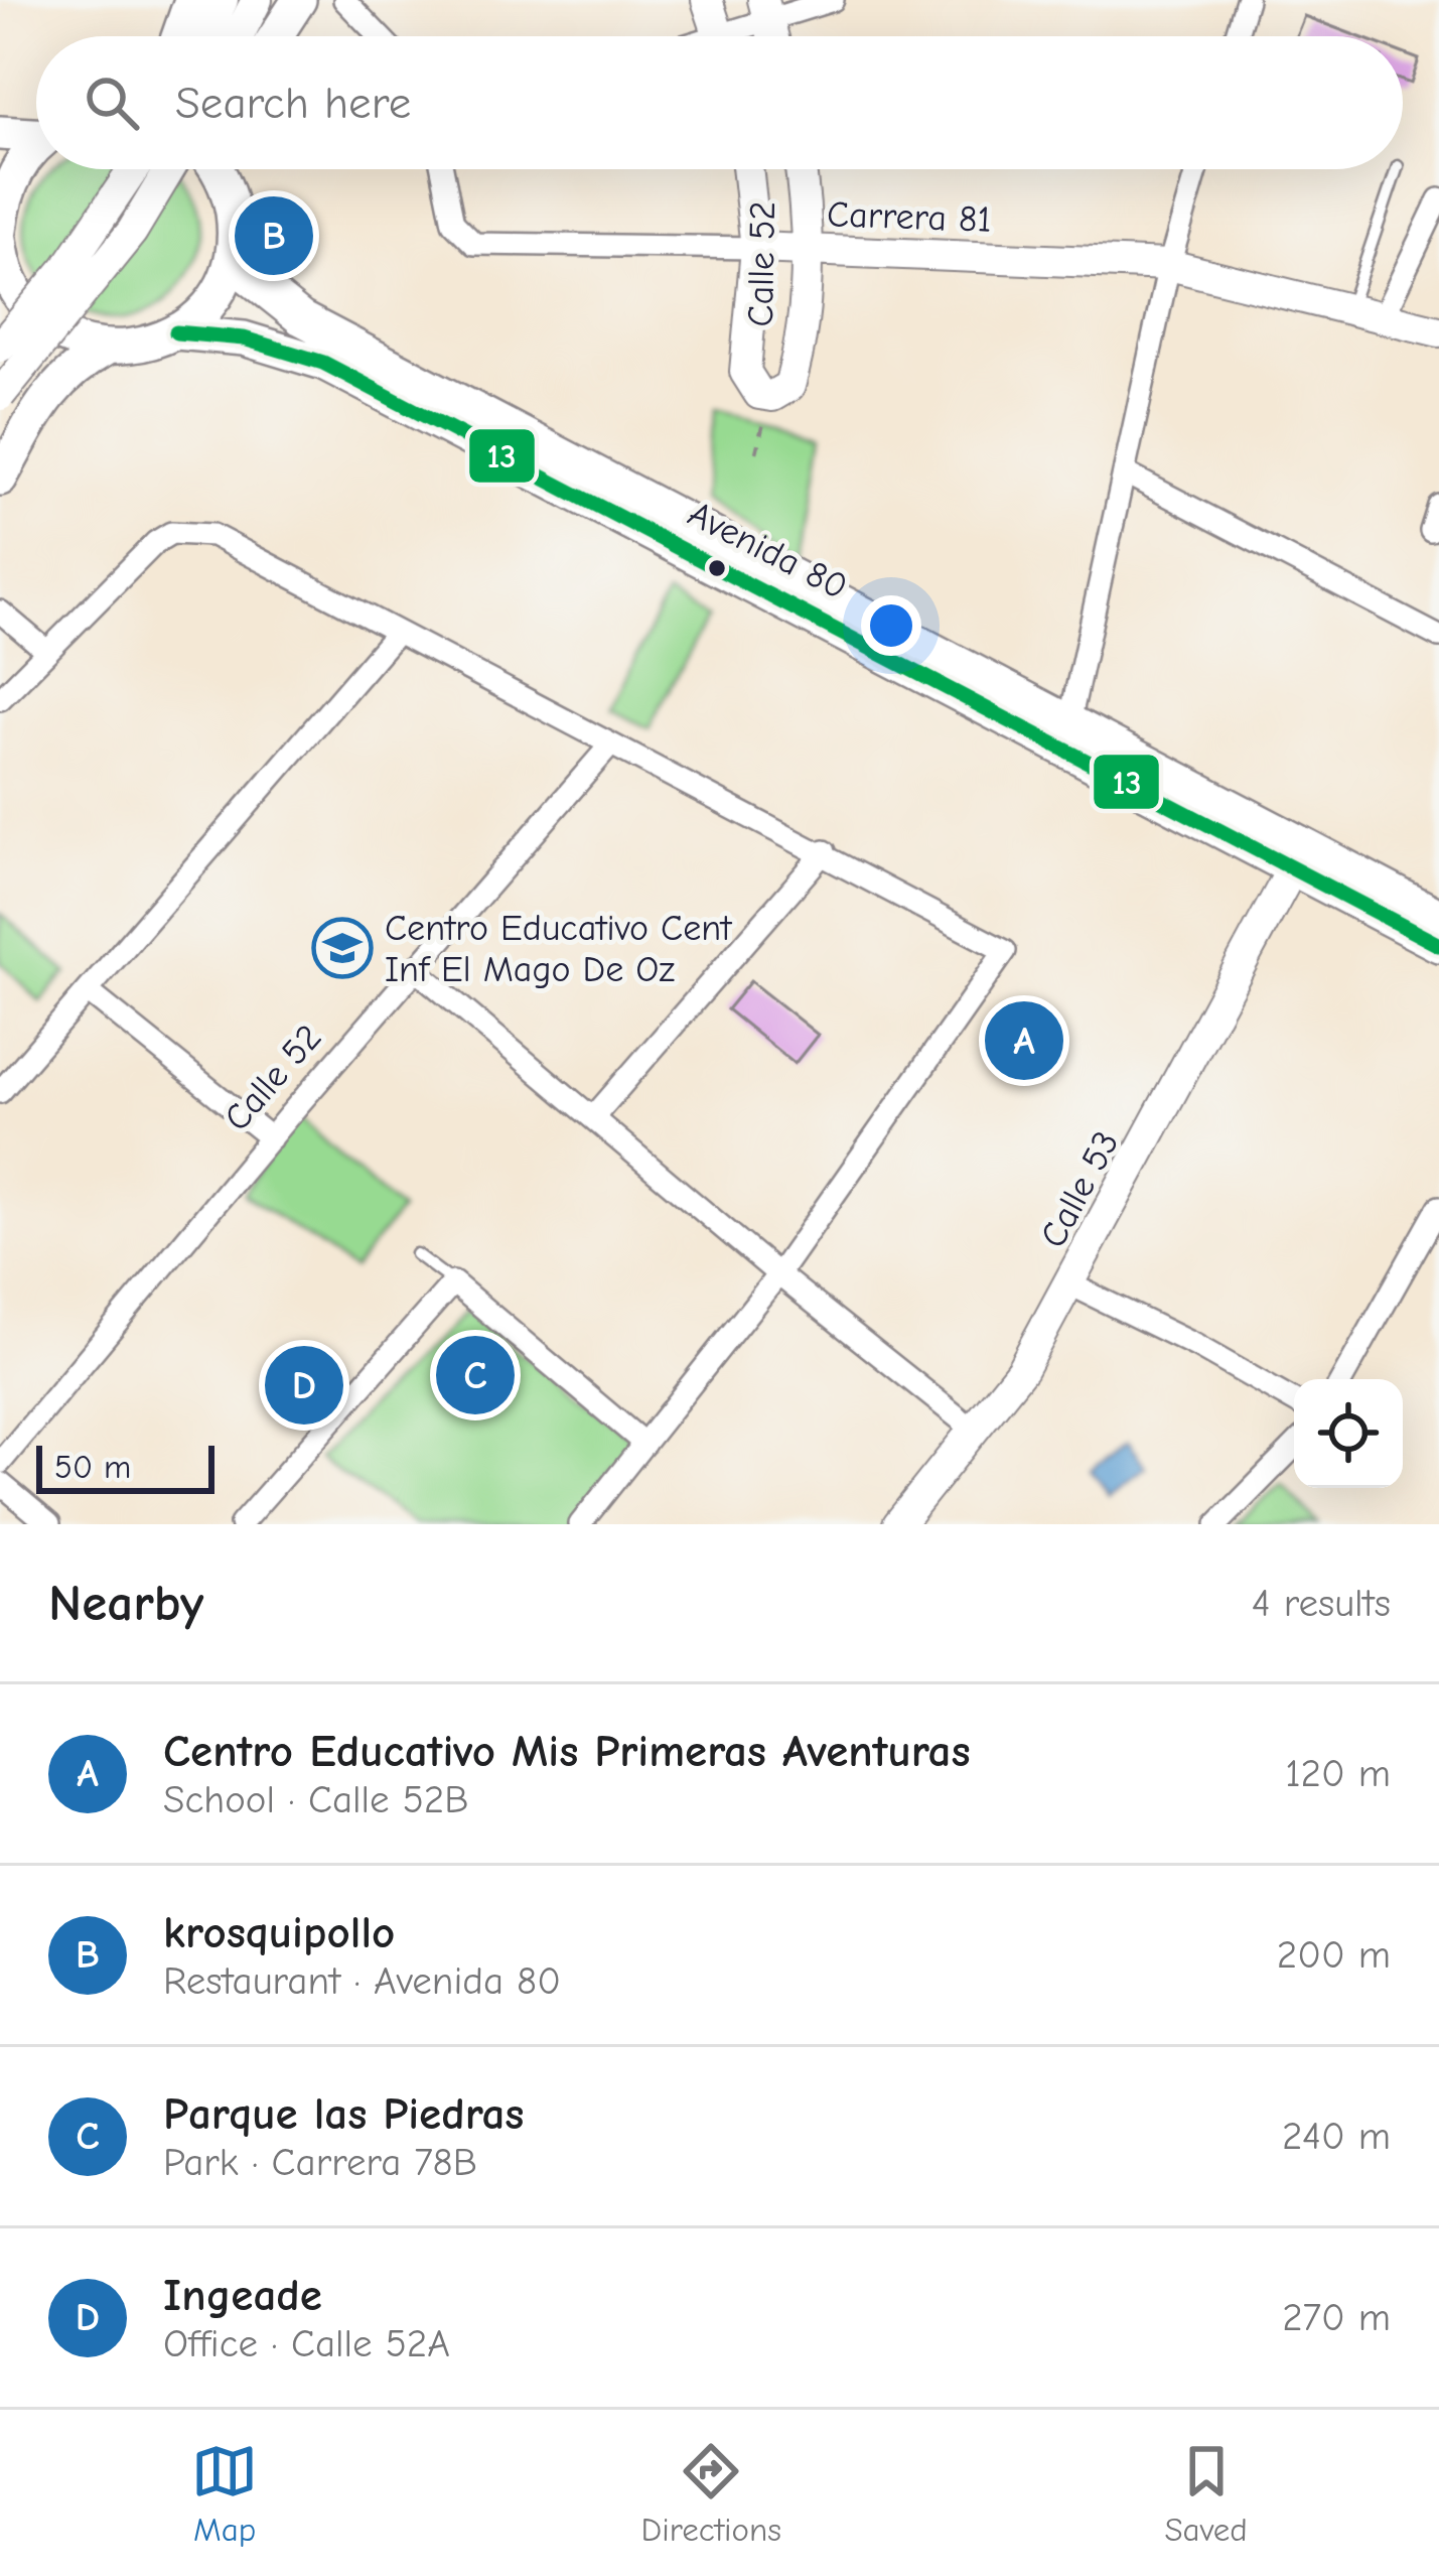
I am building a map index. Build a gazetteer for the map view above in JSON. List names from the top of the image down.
{
  "streets": {
    "main road": ["Avenida 80"],
    "street": ["Carrera 81", "Calle 52", "Calle 53"]
  },
  "crossings": [
    ["Carrera 81", "Calle 52"],
    ["Avenida 80", "Calle 53"]
  ],
  "places": {
    "school or university": ["Centro Educativo Cent Inf El Mago De Oz"]
  },
  "lines": ["transit line 13"],
  "scale_bar": "50 m",
  "page": {
    "search": "Search here",
    "pins": [
      "B",
      "A",
      "C",
      "D"
    ],
    "scale": "50 m",
    "heading": ["Nearby", "4 results"],
    "list": [
      {
        "mark": "A",
        "name": "Centro Educativo Mis Primeras Aventuras",
        "note": "School · Calle 52B",
        "value": "120 m"
      },
      {
        "mark": "B",
        "name": "krosquipollo",
        "note": "Restaurant · Avenida 80",
        "value": "200 m"
      },
      {
        "mark": "C",
        "name": "Parque las Piedras",
        "note": "Park · Carrera 78B",
        "value": "240 m"
      },
      {
        "mark": "D",
        "name": "Ingeade",
        "note": "Office · Calle 52A",
        "value": "270 m"
      }
    ],
    "nav": ["Map", "Directions", "Saved"]
  }
}
